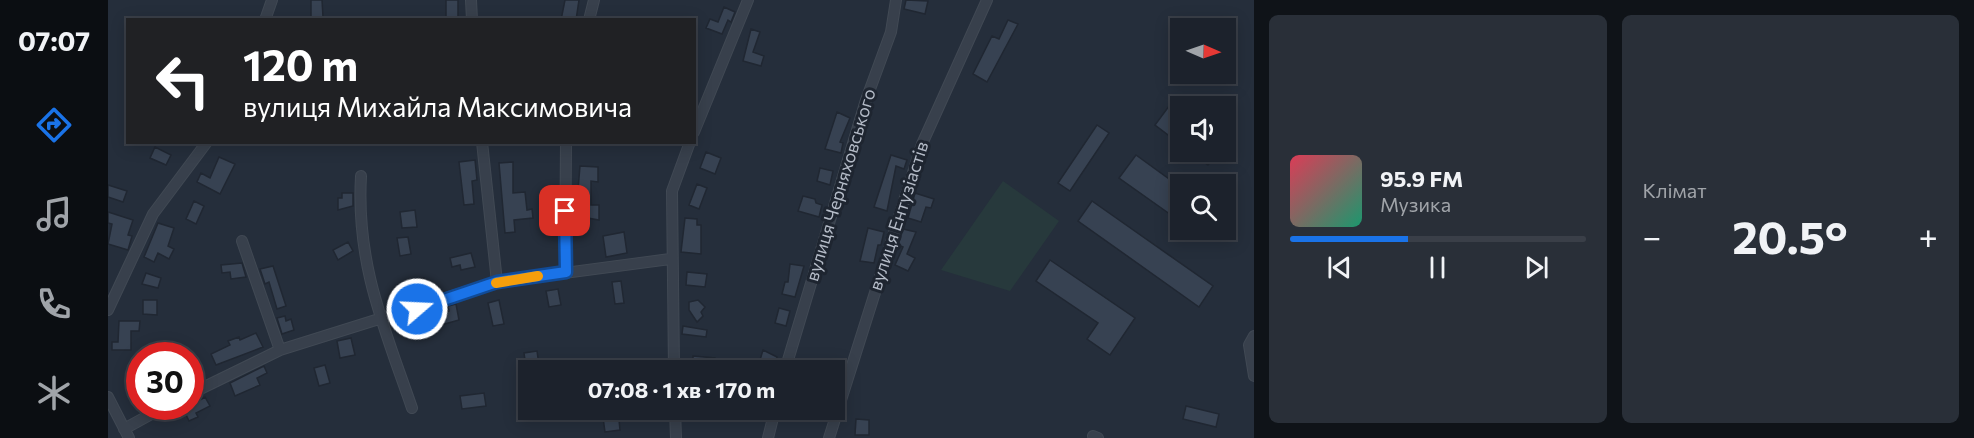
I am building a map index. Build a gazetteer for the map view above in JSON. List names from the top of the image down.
{
  "streets": {
    "street": ["вулиця Черняховського", "вулиця Ентузіастів"]
  },
  "north": "right",
  "page": {
    "tabs": "07:07",
    "tile": "Клімат",
    "turn": ["120 m", "вулиця Михайла Максимовича"],
    "song": ["95.9 FM", "Музика"],
    "heat": ["−", "20.5°", "+"],
    "limit": "30",
    "trip": "07:08 · 1 хв · 170 m"
  }
}
